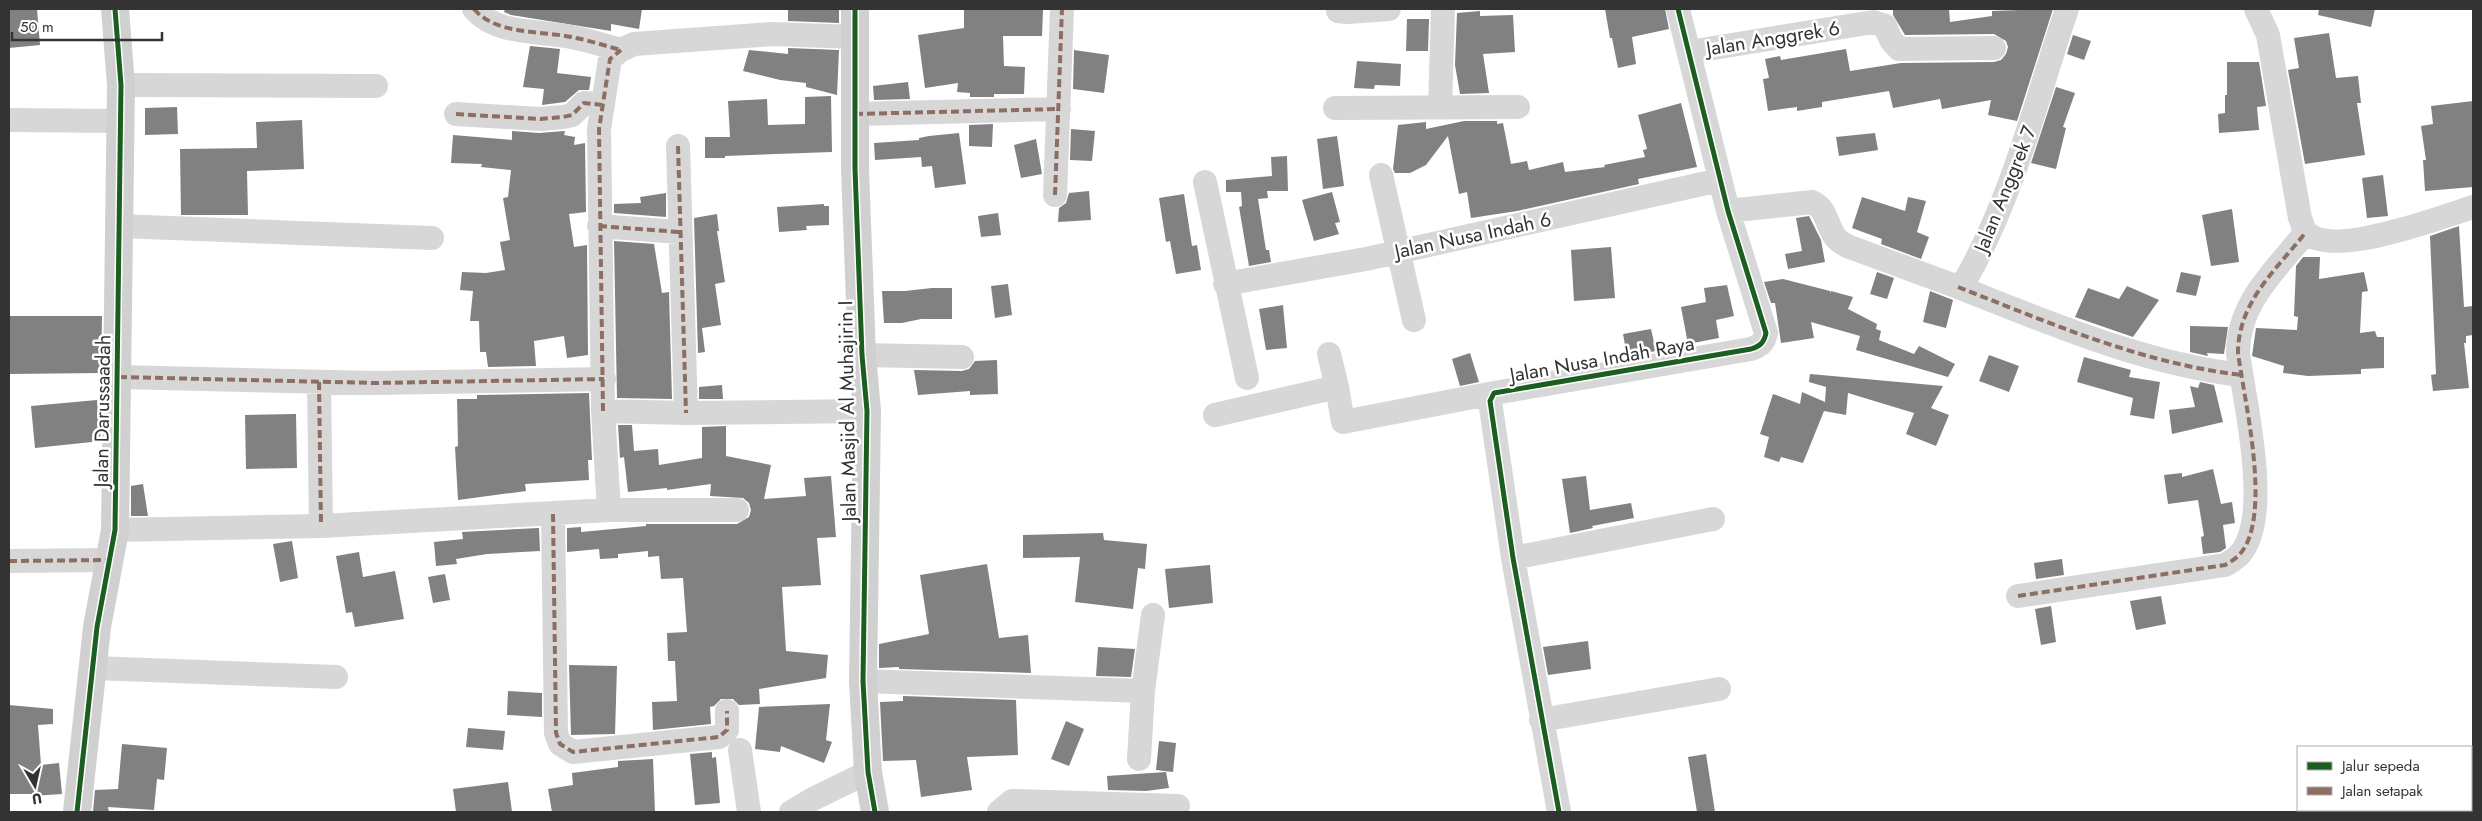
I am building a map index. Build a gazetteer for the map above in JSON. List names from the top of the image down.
{
  "streets": {
    "street": [
      "Jalan Anggrek 6",
      "Jalan Anggrek 7",
      "Jalan Nusa Indah 6",
      "Jalan Nusa Indah Raya",
      "Jalan Darussaadah",
      "Jalan Masjid Al Muhajirin I"
    ]
  },
  "crossings": [
    ["Jalan Anggrek 6", "Jalan Nusa Indah Raya"],
    ["Jalan Nusa Indah 6", "Jalan Nusa Indah Raya"]
  ],
  "legend": ["Jalur sepeda", "Jalan setapak"],
  "scale_bar": "50 m",
  "north": "bottom"
}
